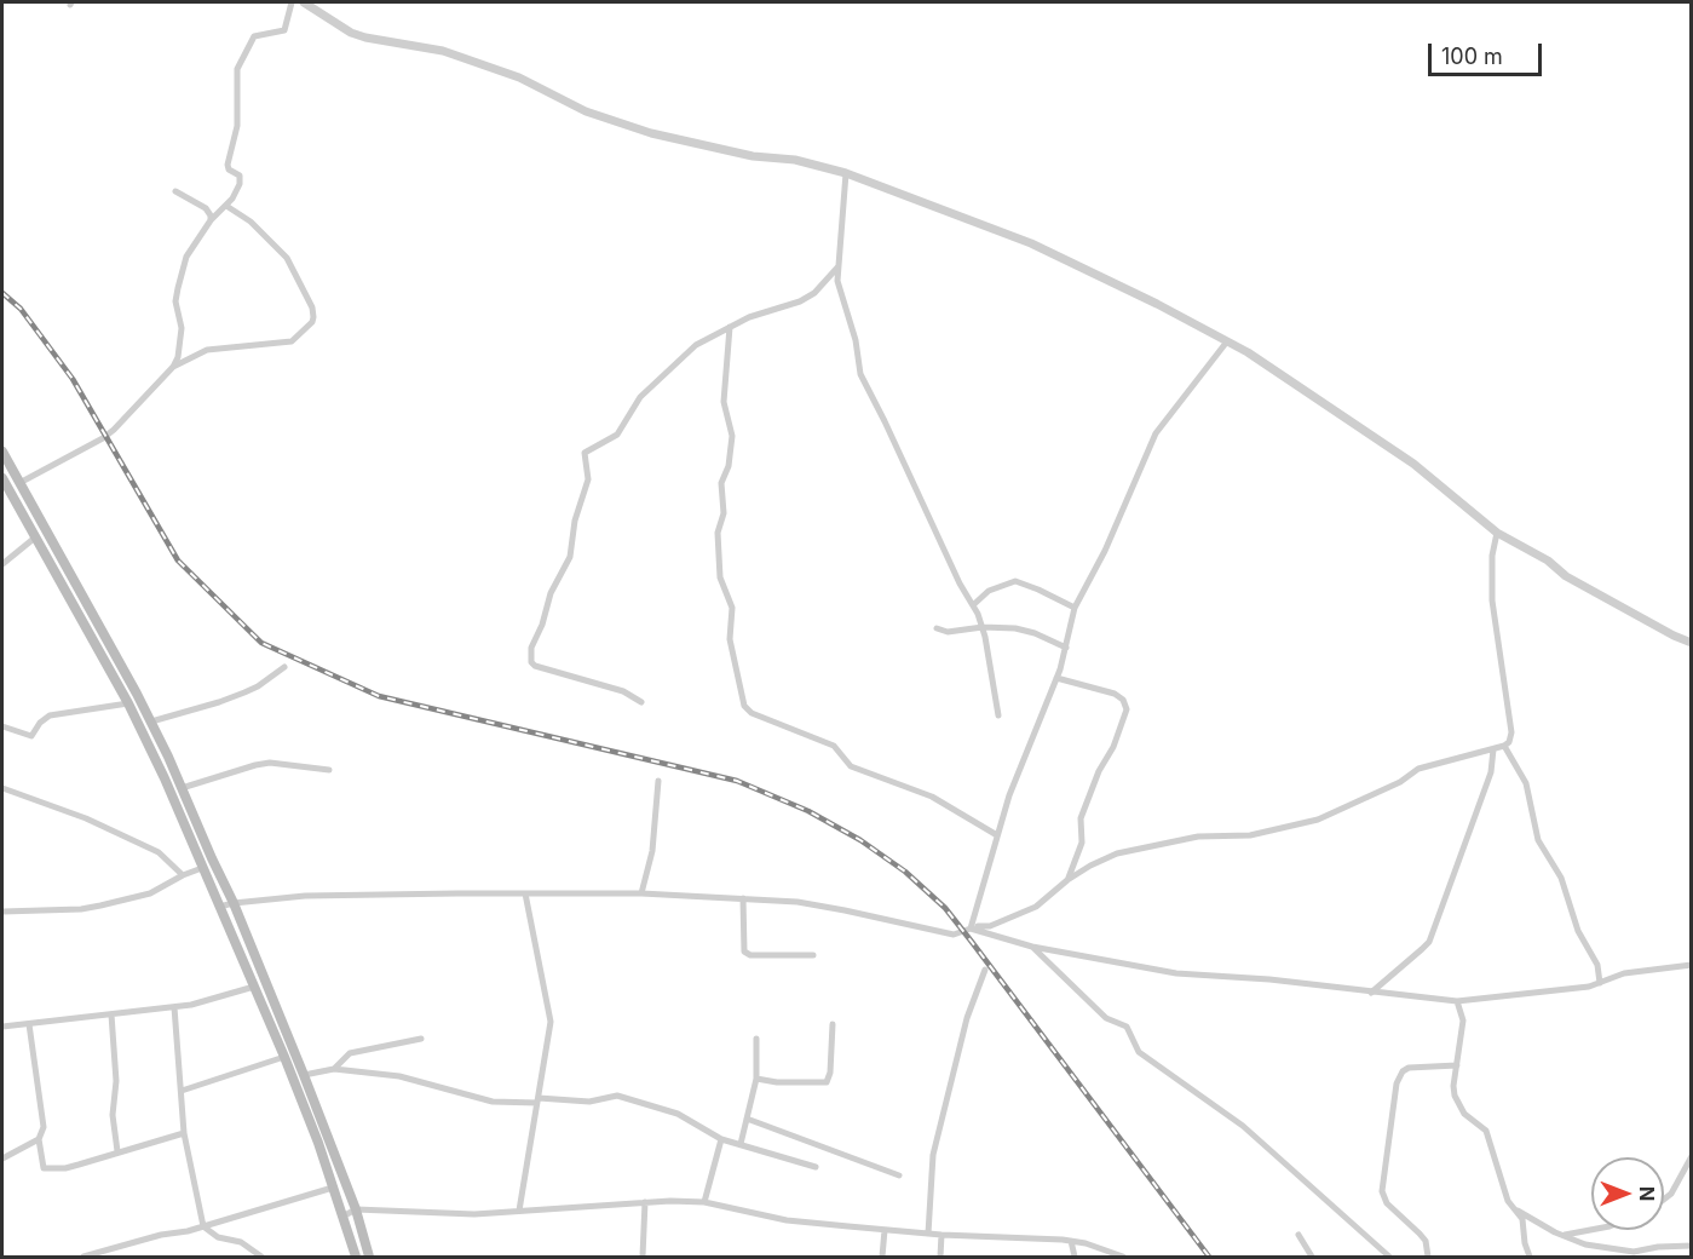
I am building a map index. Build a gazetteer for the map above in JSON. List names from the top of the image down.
{
  "scale_bar": "100 m",
  "north": "right"
}
